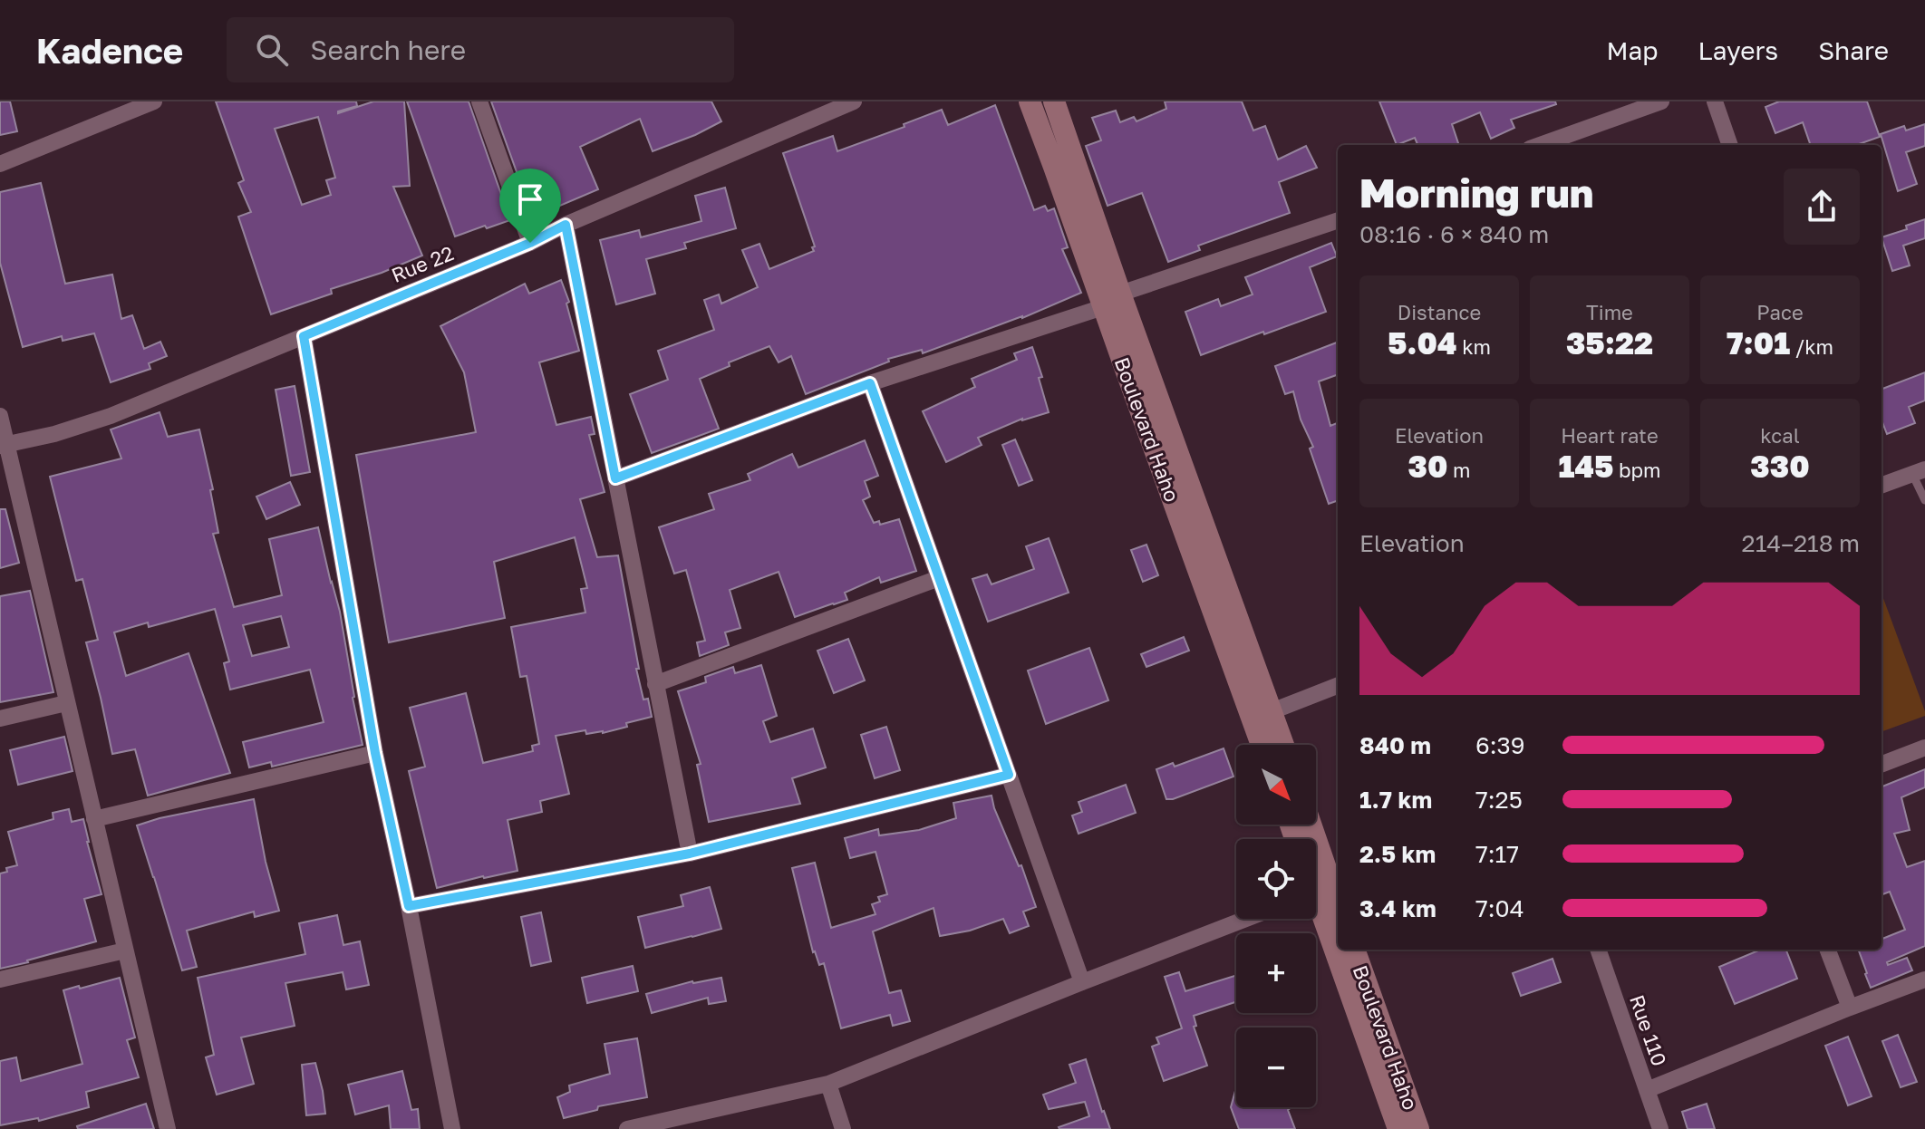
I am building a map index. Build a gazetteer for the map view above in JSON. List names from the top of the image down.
{
  "streets": {
    "main road": ["Boulevard Haho"],
    "street": ["Rue 22", "Rue 110"]
  },
  "north": "bottom right",
  "page": {
    "header": "Kadence",
    "search": "Search here",
    "nav": ["Map", "Layers", "Share"],
    "heading": ["Morning run", "08:16 · 6 × 840 m"],
    "stats": [
      ["Distance", "5.04 km"],
      ["Time", "35:22"],
      ["Pace", "7:01 /km"],
      ["Elevation", "30 m"],
      ["Heart rate", "145 bpm"],
      ["kcal", "330"]
    ],
    "chart": ["Elevation", "214–218 m"],
    "list": [
      {
        "name": "840 m",
        "note": "6:39"
      },
      {
        "name": "1.7 km",
        "note": "7:25"
      },
      {
        "name": "2.5 km",
        "note": "7:17"
      },
      {
        "name": "3.4 km",
        "note": "7:04"
      }
    ],
    "map_buttons": ["+", "−"]
  }
}
